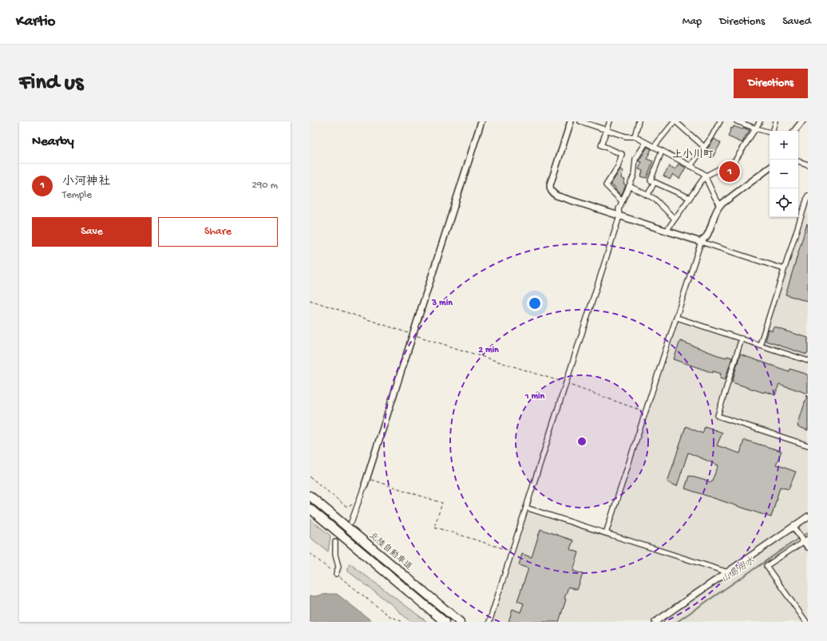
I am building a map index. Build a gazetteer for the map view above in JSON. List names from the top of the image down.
{
  "streets": {
    "highway": ["北陸自動車道"]
  },
  "districts": ["上小川町"],
  "water": ["山島用水"],
  "page": {
    "header": "Kartio",
    "nav": ["Map", "Directions", "Saved"],
    "buttons": [
      "Directions",
      ["Save", "Share"]
    ],
    "title": "Find us",
    "heading": "Nearby",
    "map_buttons": ["+", "−"],
    "pins": "1",
    "list": [
      {
        "mark": "1",
        "name": "小河神社",
        "note": "Temple",
        "value": "290 m"
      }
    ]
  },
  "rings": ["3 min", "2 min", "1 min"]
}
